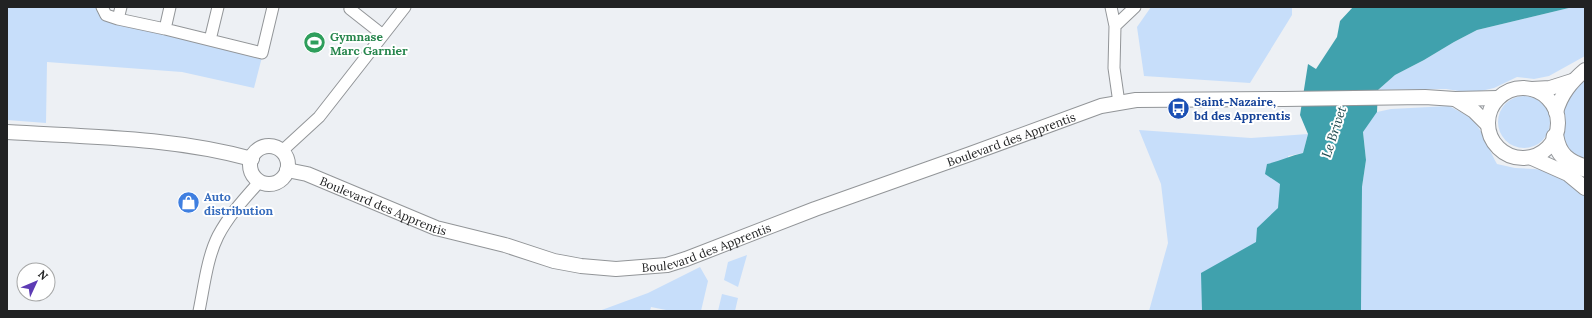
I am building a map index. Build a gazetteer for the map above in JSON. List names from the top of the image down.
{
  "streets": {
    "main road": ["Boulevard des Apprentis"]
  },
  "water": ["Le Brivet"],
  "places": {
    "sports": ["Gymnase Marc Garnier"],
    "bus stop": ["Saint-Nazaire, bd des Apprentis"],
    "shop": ["Auto distribution"]
  },
  "north": "top right"
}
